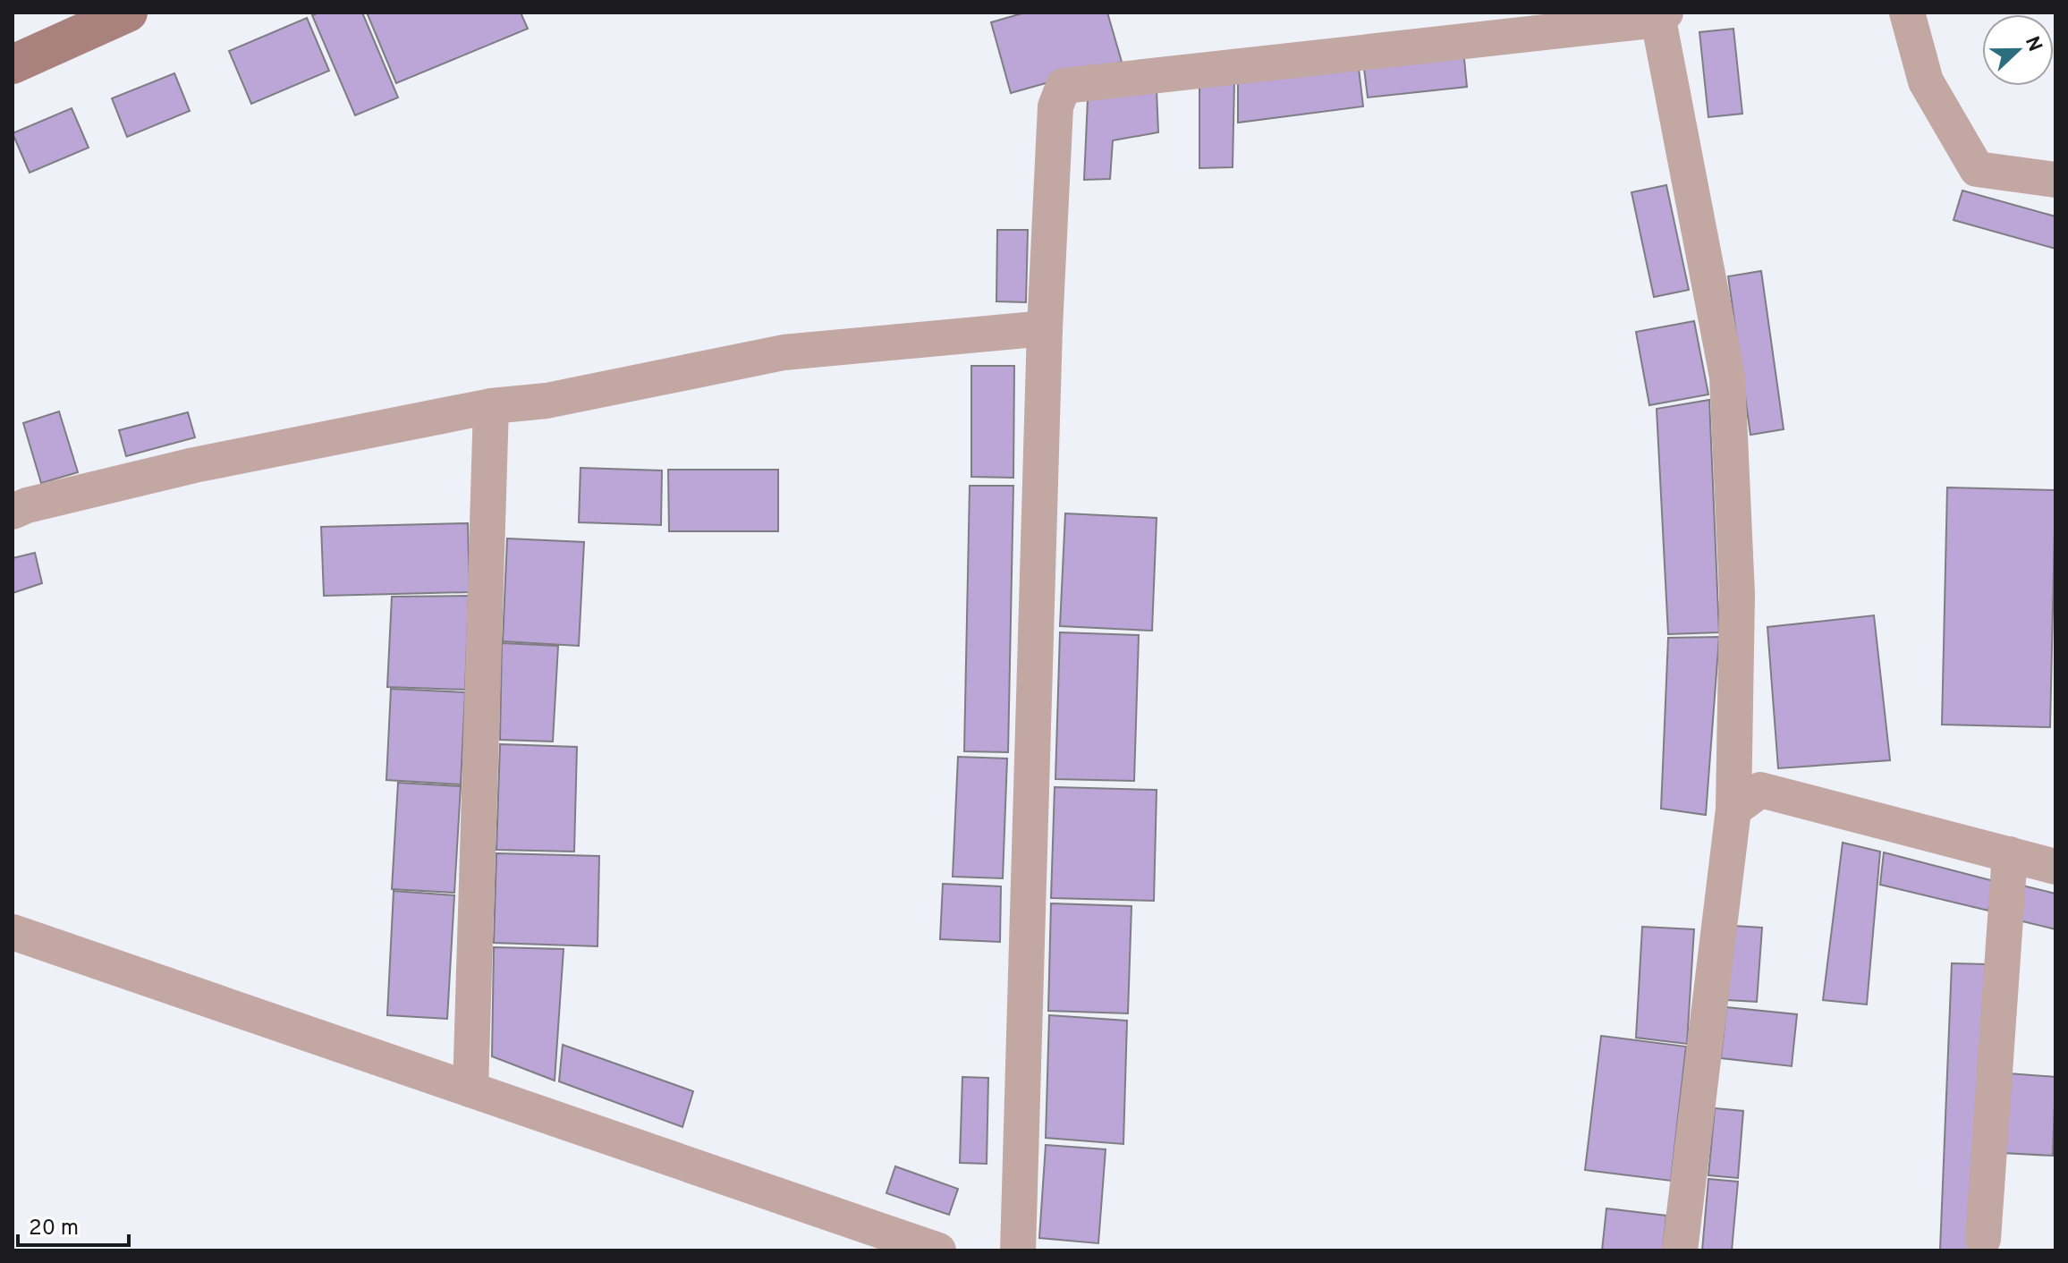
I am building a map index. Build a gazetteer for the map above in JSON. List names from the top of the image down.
{
  "scale_bar": "20 m",
  "north": "right"
}
